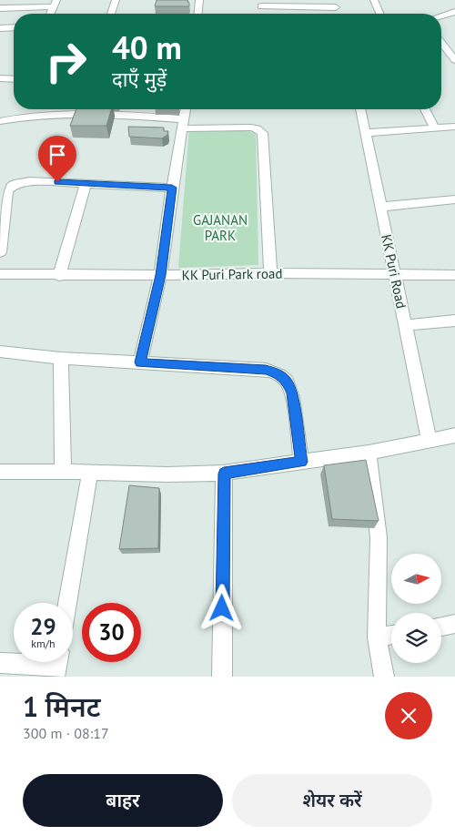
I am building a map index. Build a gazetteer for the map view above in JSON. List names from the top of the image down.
{
  "streets": {
    "street": ["KK Puri Road", "KK Puri Park road"]
  },
  "crossings": [
    ["KK Puri Road", "KK Puri Park road"]
  ],
  "parks": ["GAJANAN PARK"],
  "north": "right",
  "page": {
    "turn": ["40 m", "दाएँ मुड़ें"],
    "speed": "29 km/h",
    "limit": "30",
    "heading": ["1 मिनट", "300 m · 08:17"],
    "buttons": ["बाहर", "शेयर करें"]
  }
}
